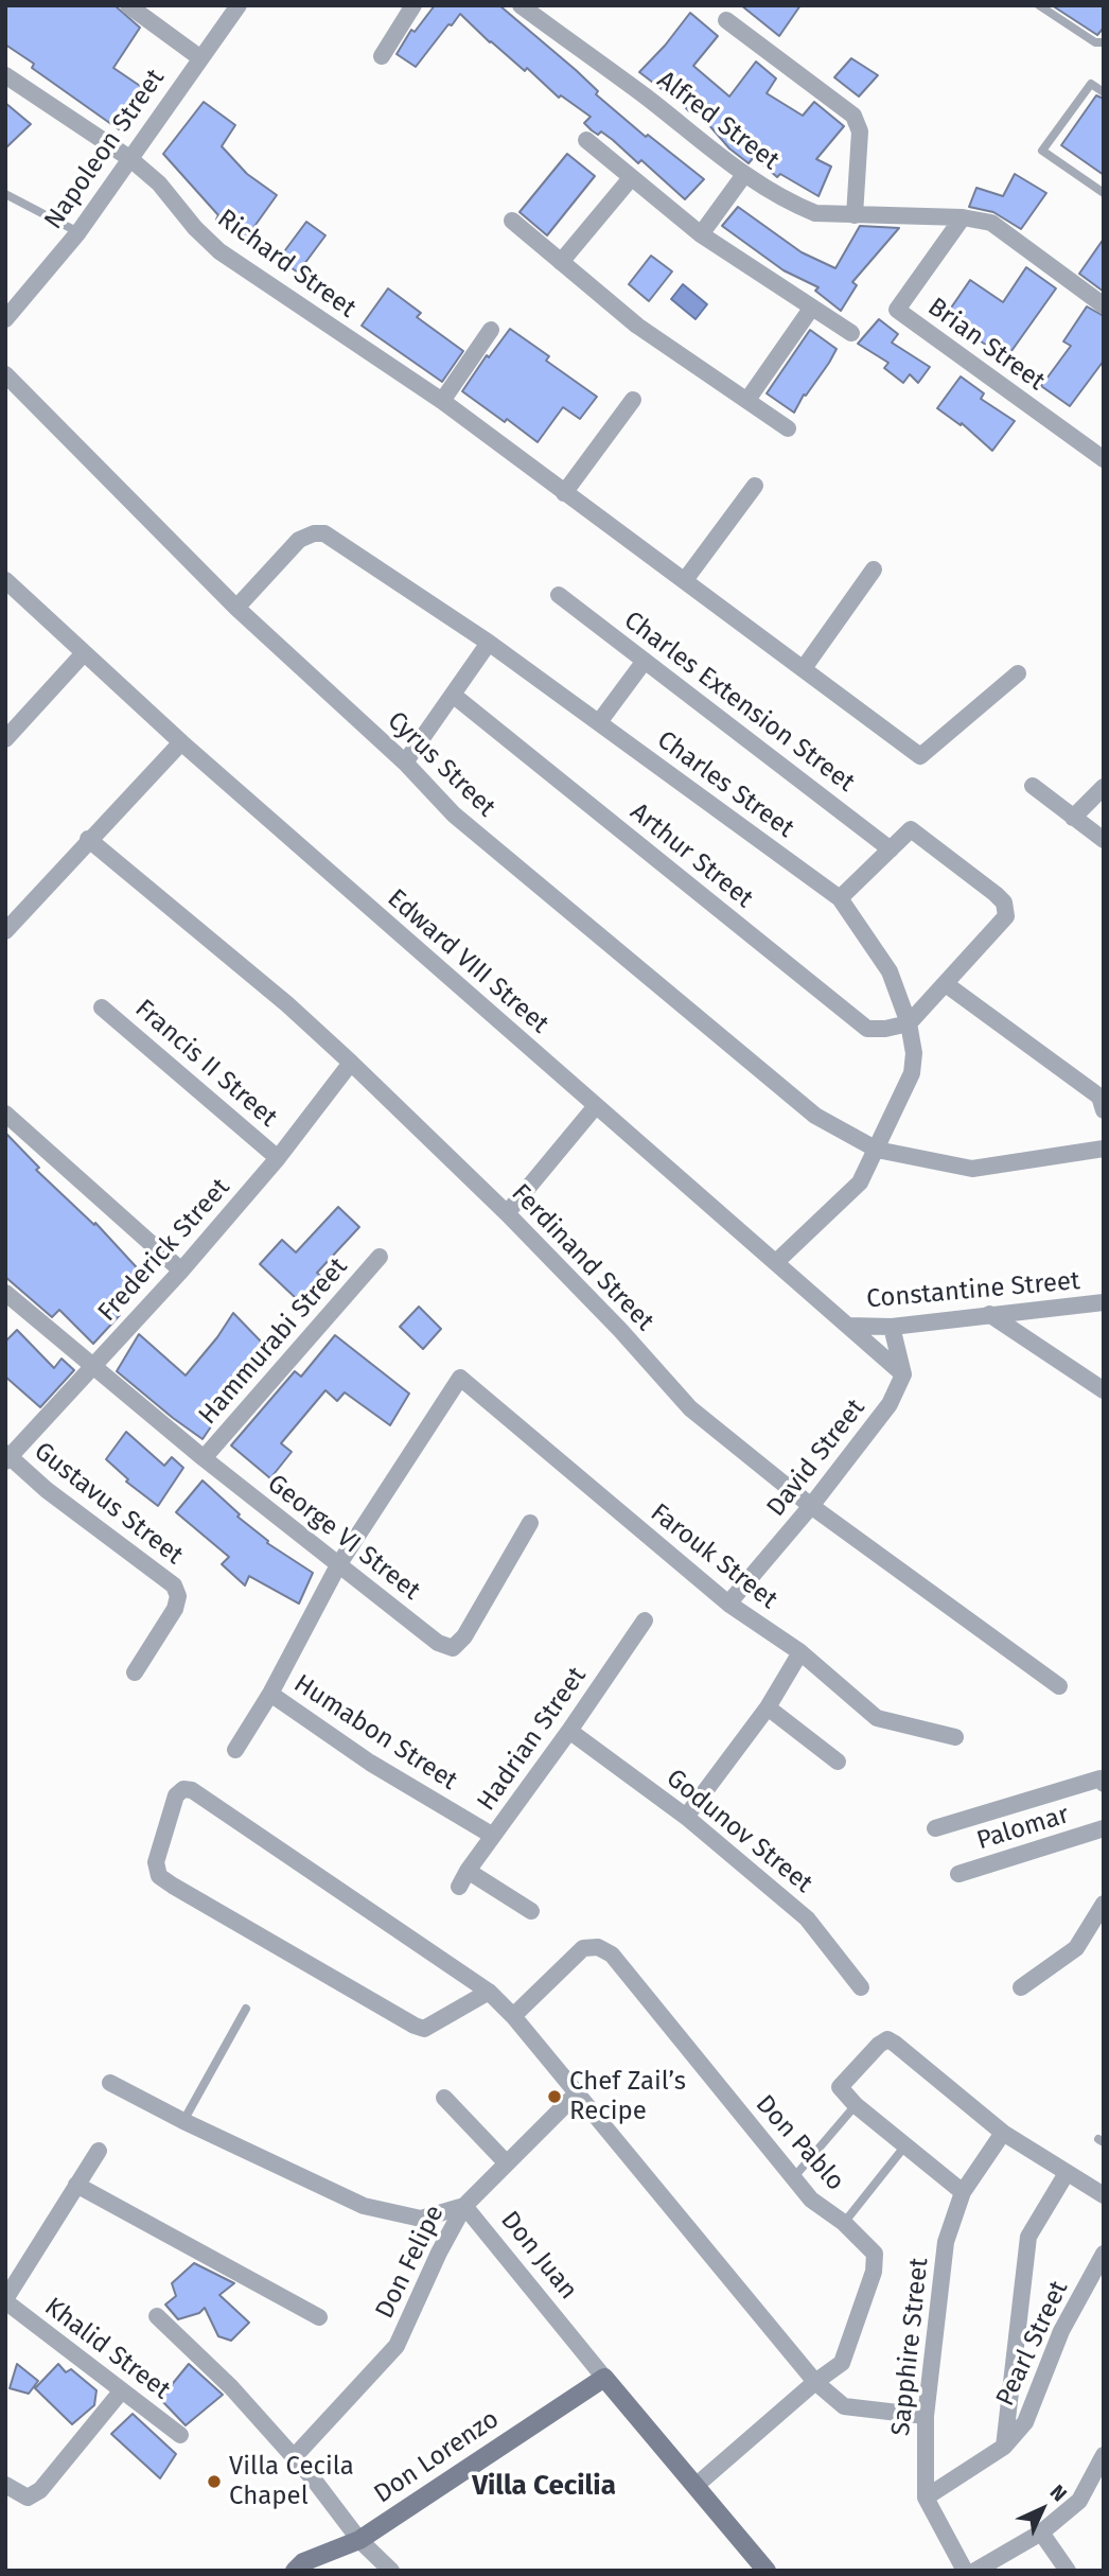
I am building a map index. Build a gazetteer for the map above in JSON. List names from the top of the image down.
{
  "streets": {
    "street": [
      "Alfred Street",
      "Napoleon Street",
      "Richard Street",
      "Brian Street",
      "Charles Extension Street",
      "Cyrus Street",
      "Charles Street",
      "Arthur Street",
      "Edward VIII Street",
      "Francis II Street",
      "Frederick Street",
      "Ferdinand Street",
      "Constantine Street",
      "Hammurabi Street",
      "David Street",
      "Gustavus Street",
      "George VI Street",
      "Farouk Street",
      "Humabon Street",
      "Hadrian Street",
      "Palomar",
      "Godunov Street",
      "Don Pablo",
      "Don Juan",
      "Don Felipe",
      "Pearl Street",
      "Sapphire Street",
      "Khalid Street",
      "Don Lorenzo"
    ]
  },
  "crossings": [
    ["Alfred Street", "Brian Street"],
    ["Napoleon Street", "Richard Street"],
    ["Cyrus Street", "Charles Street"],
    ["Charles Street", "Arthur Street"],
    ["Charles Street", "Edward VIII Street"],
    ["Edward VIII Street", "Constantine Street"],
    ["Edward VIII Street", "David Street"],
    ["Francis II Street", "Frederick Street"],
    ["Frederick Street", "Ferdinand Street"],
    ["Frederick Street", "Gustavus Street"],
    ["Frederick Street", "George VI Street"],
    ["Ferdinand Street", "David Street"],
    ["Hammurabi Street", "George VI Street"],
    ["David Street", "Farouk Street"],
    ["George VI Street", "Farouk Street"],
    ["Humabon Street", "Hadrian Street"],
    ["Hadrian Street", "Godunov Street"],
    ["Don Pablo", "Don Juan"],
    ["Don Juan", "Don Felipe"],
    ["Don Juan", "Don Lorenzo"],
    ["Pearl Street", "Sapphire Street"]
  ],
  "districts": ["Villa Cecilia"],
  "places": ["Chef Zail’s Recipe", "Villa Cecila Chapel"],
  "north": "top right"
}
